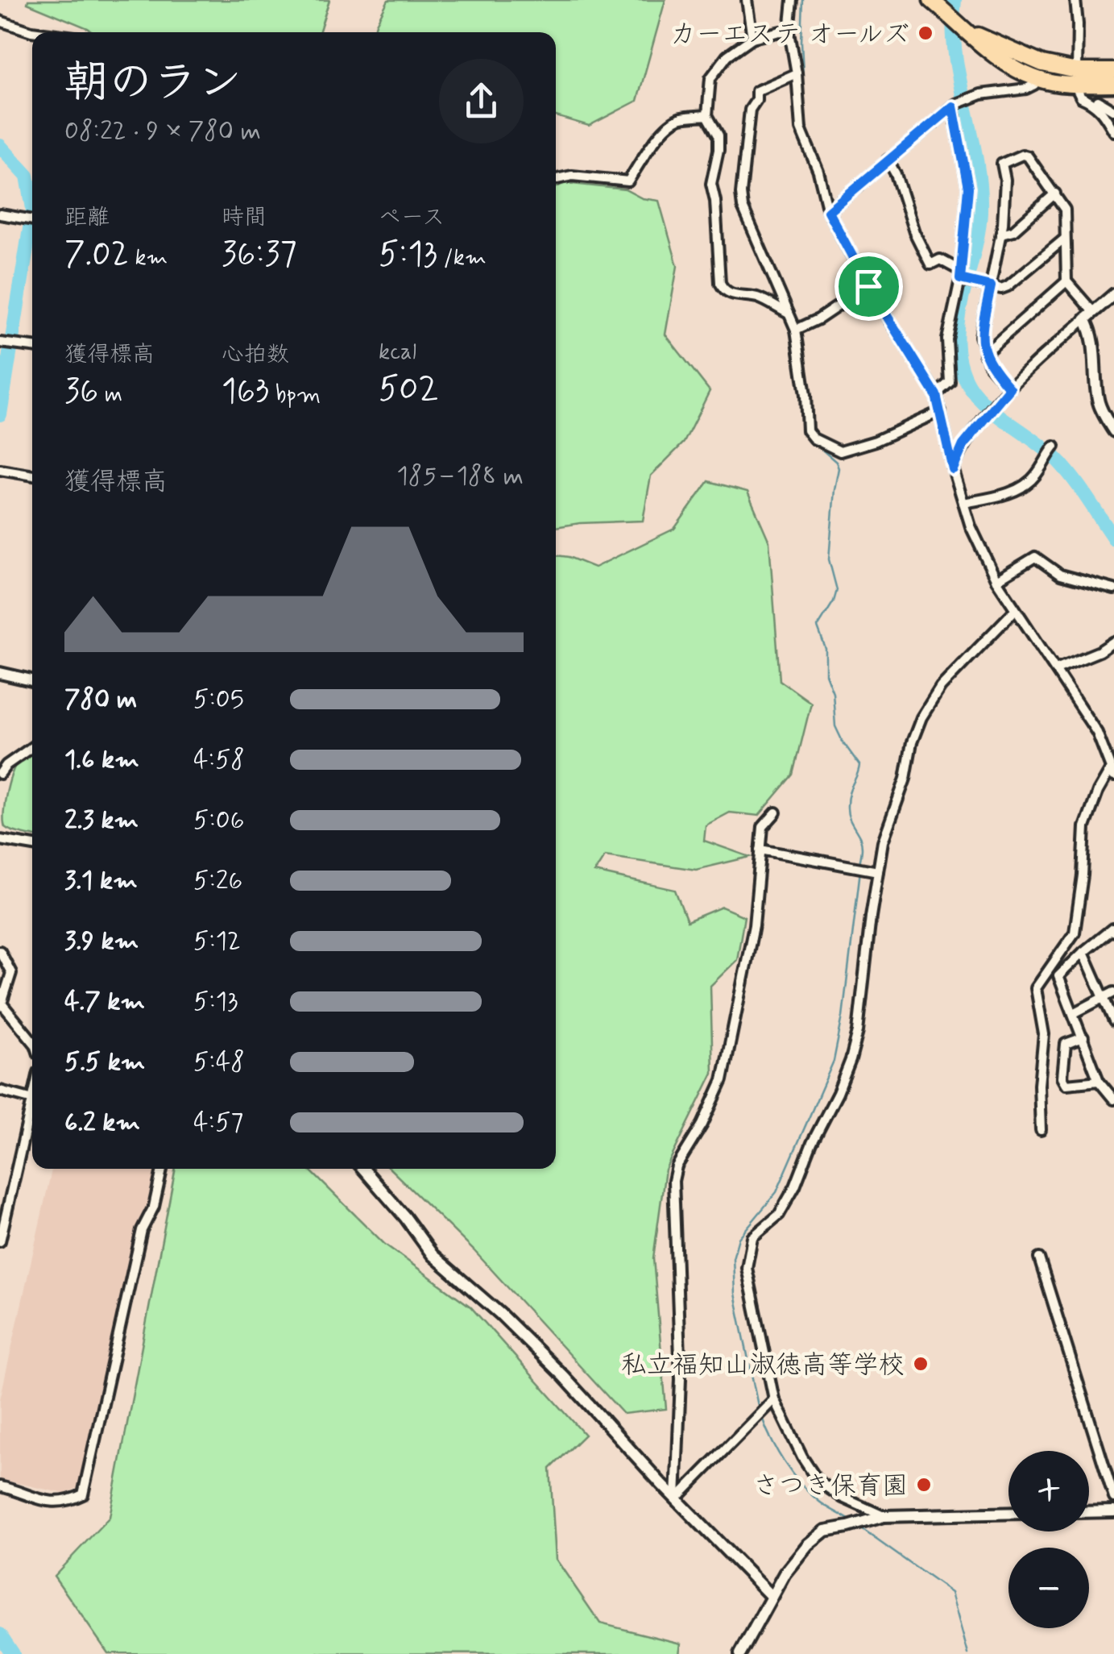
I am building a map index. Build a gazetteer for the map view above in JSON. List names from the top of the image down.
{
  "places": ["カーエステ オールズ", "私立福知山淑徳高等学校", "さつき保育園"],
  "page": {
    "heading": ["朝のラン", "08:22 · 9 × 780 m"],
    "stats": [
      ["距離", "7.02 km"],
      ["時間", "36:37"],
      ["ペース", "5:13 /km"],
      ["獲得標高", "36 m"],
      ["心拍数", "163 bpm"],
      ["kcal", "502"]
    ],
    "chart": ["獲得標高", "185–188 m"],
    "list": [
      {
        "name": "780 m",
        "note": "5:05"
      },
      {
        "name": "1.6 km",
        "note": "4:58"
      },
      {
        "name": "2.3 km",
        "note": "5:06"
      },
      {
        "name": "3.1 km",
        "note": "5:26"
      },
      {
        "name": "3.9 km",
        "note": "5:12"
      },
      {
        "name": "4.7 km",
        "note": "5:13"
      },
      {
        "name": "5.5 km",
        "note": "5:48"
      },
      {
        "name": "6.2 km",
        "note": "4:57"
      }
    ],
    "map_buttons": ["+", "−"]
  }
}
